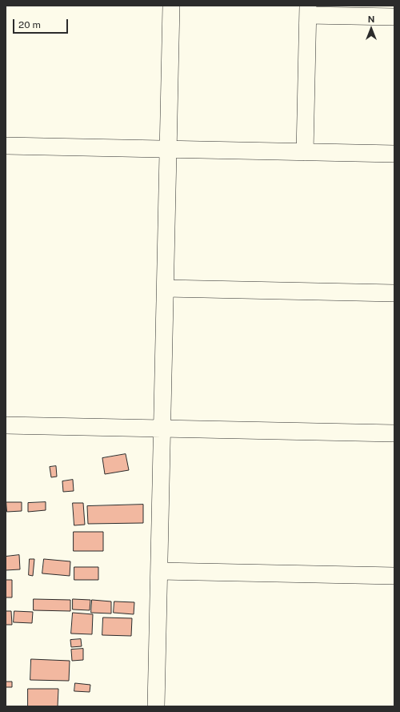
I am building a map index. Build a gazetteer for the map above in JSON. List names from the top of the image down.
{
  "scale_bar": "20 m",
  "north": "top"
}
